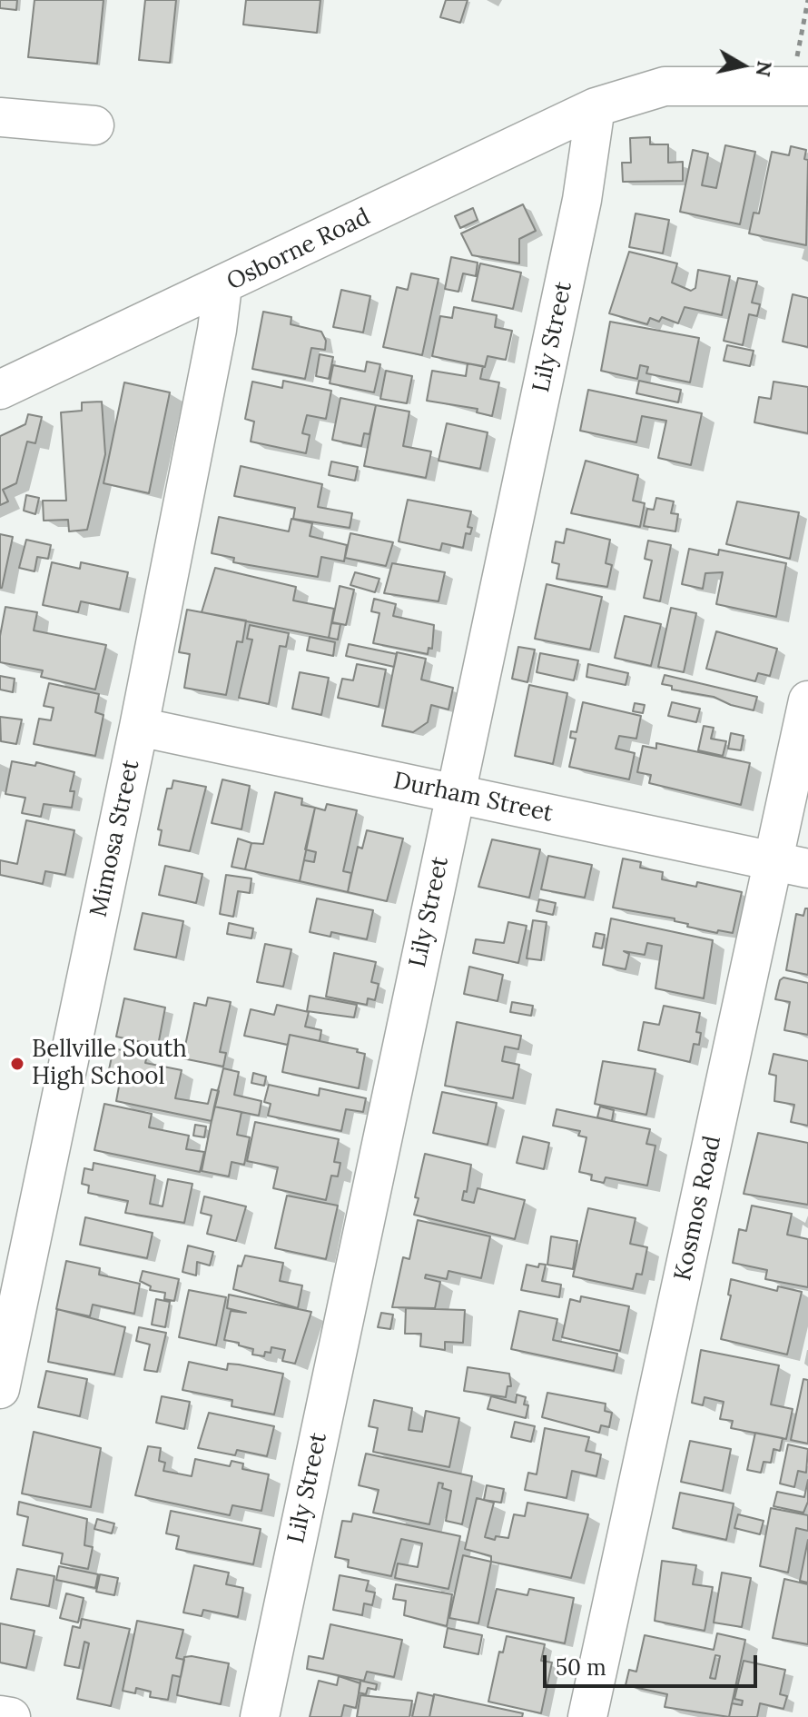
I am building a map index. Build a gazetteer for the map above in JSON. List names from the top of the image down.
{
  "streets": {
    "street": [
      "Osborne Road",
      "Lily Street",
      "Durham Street",
      "Mimosa Street",
      "Kosmos Road"
    ]
  },
  "crossings": [
    ["Osborne Road", "Lily Street"],
    ["Osborne Road", "Mimosa Street"],
    ["Lily Street", "Durham Street"],
    ["Durham Street", "Mimosa Street"],
    ["Durham Street", "Kosmos Road"]
  ],
  "places": ["Bellville South High School"],
  "scale_bar": "50 m",
  "north": "right"
}
